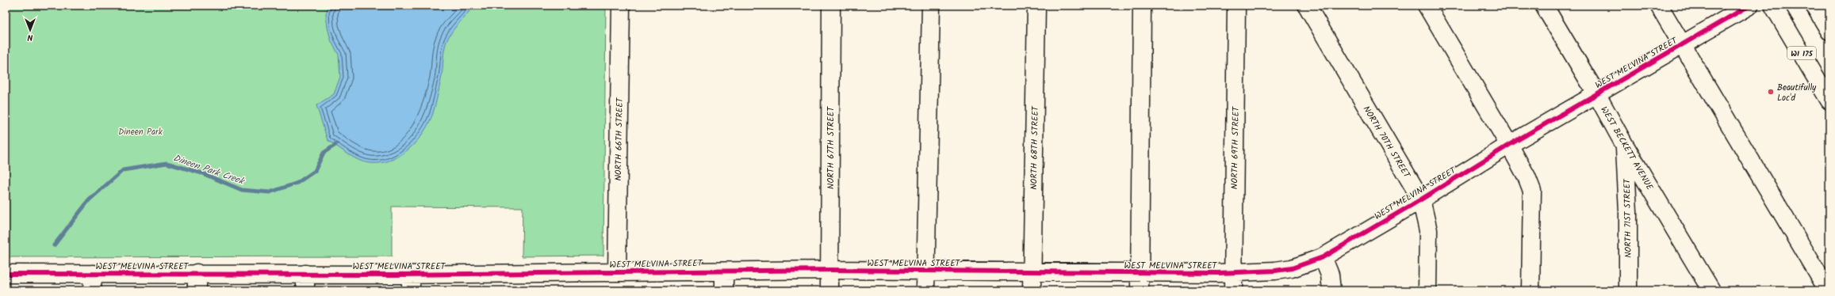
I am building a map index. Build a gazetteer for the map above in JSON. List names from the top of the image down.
{
  "streets": {
    "street": [
      "WI 175",
      "WEST MELVINA STREET",
      "NORTH 66TH STREET",
      "NORTH 70TH STREET",
      "NORTH 67TH STREET",
      "NORTH 68TH STREET",
      "NORTH 69TH STREET",
      "WEST BECKETT AVENUE",
      "NORTH 71ST STREET"
    ]
  },
  "crossings": [
    ["WEST MELVINA STREET", "NORTH 66TH STREET"],
    ["WEST MELVINA STREET", "NORTH 70TH STREET"],
    ["WEST MELVINA STREET", "NORTH 67TH STREET"],
    ["WEST MELVINA STREET", "NORTH 68TH STREET"],
    ["WEST MELVINA STREET", "NORTH 69TH STREET"],
    ["WEST MELVINA STREET", "WEST BECKETT AVENUE"],
    ["WEST BECKETT AVENUE", "NORTH 71ST STREET"]
  ],
  "water": ["Dineen Park Creek"],
  "parks": ["Dineen Park"],
  "places": ["Beautifully Loc'd"],
  "north": "bottom"
}
